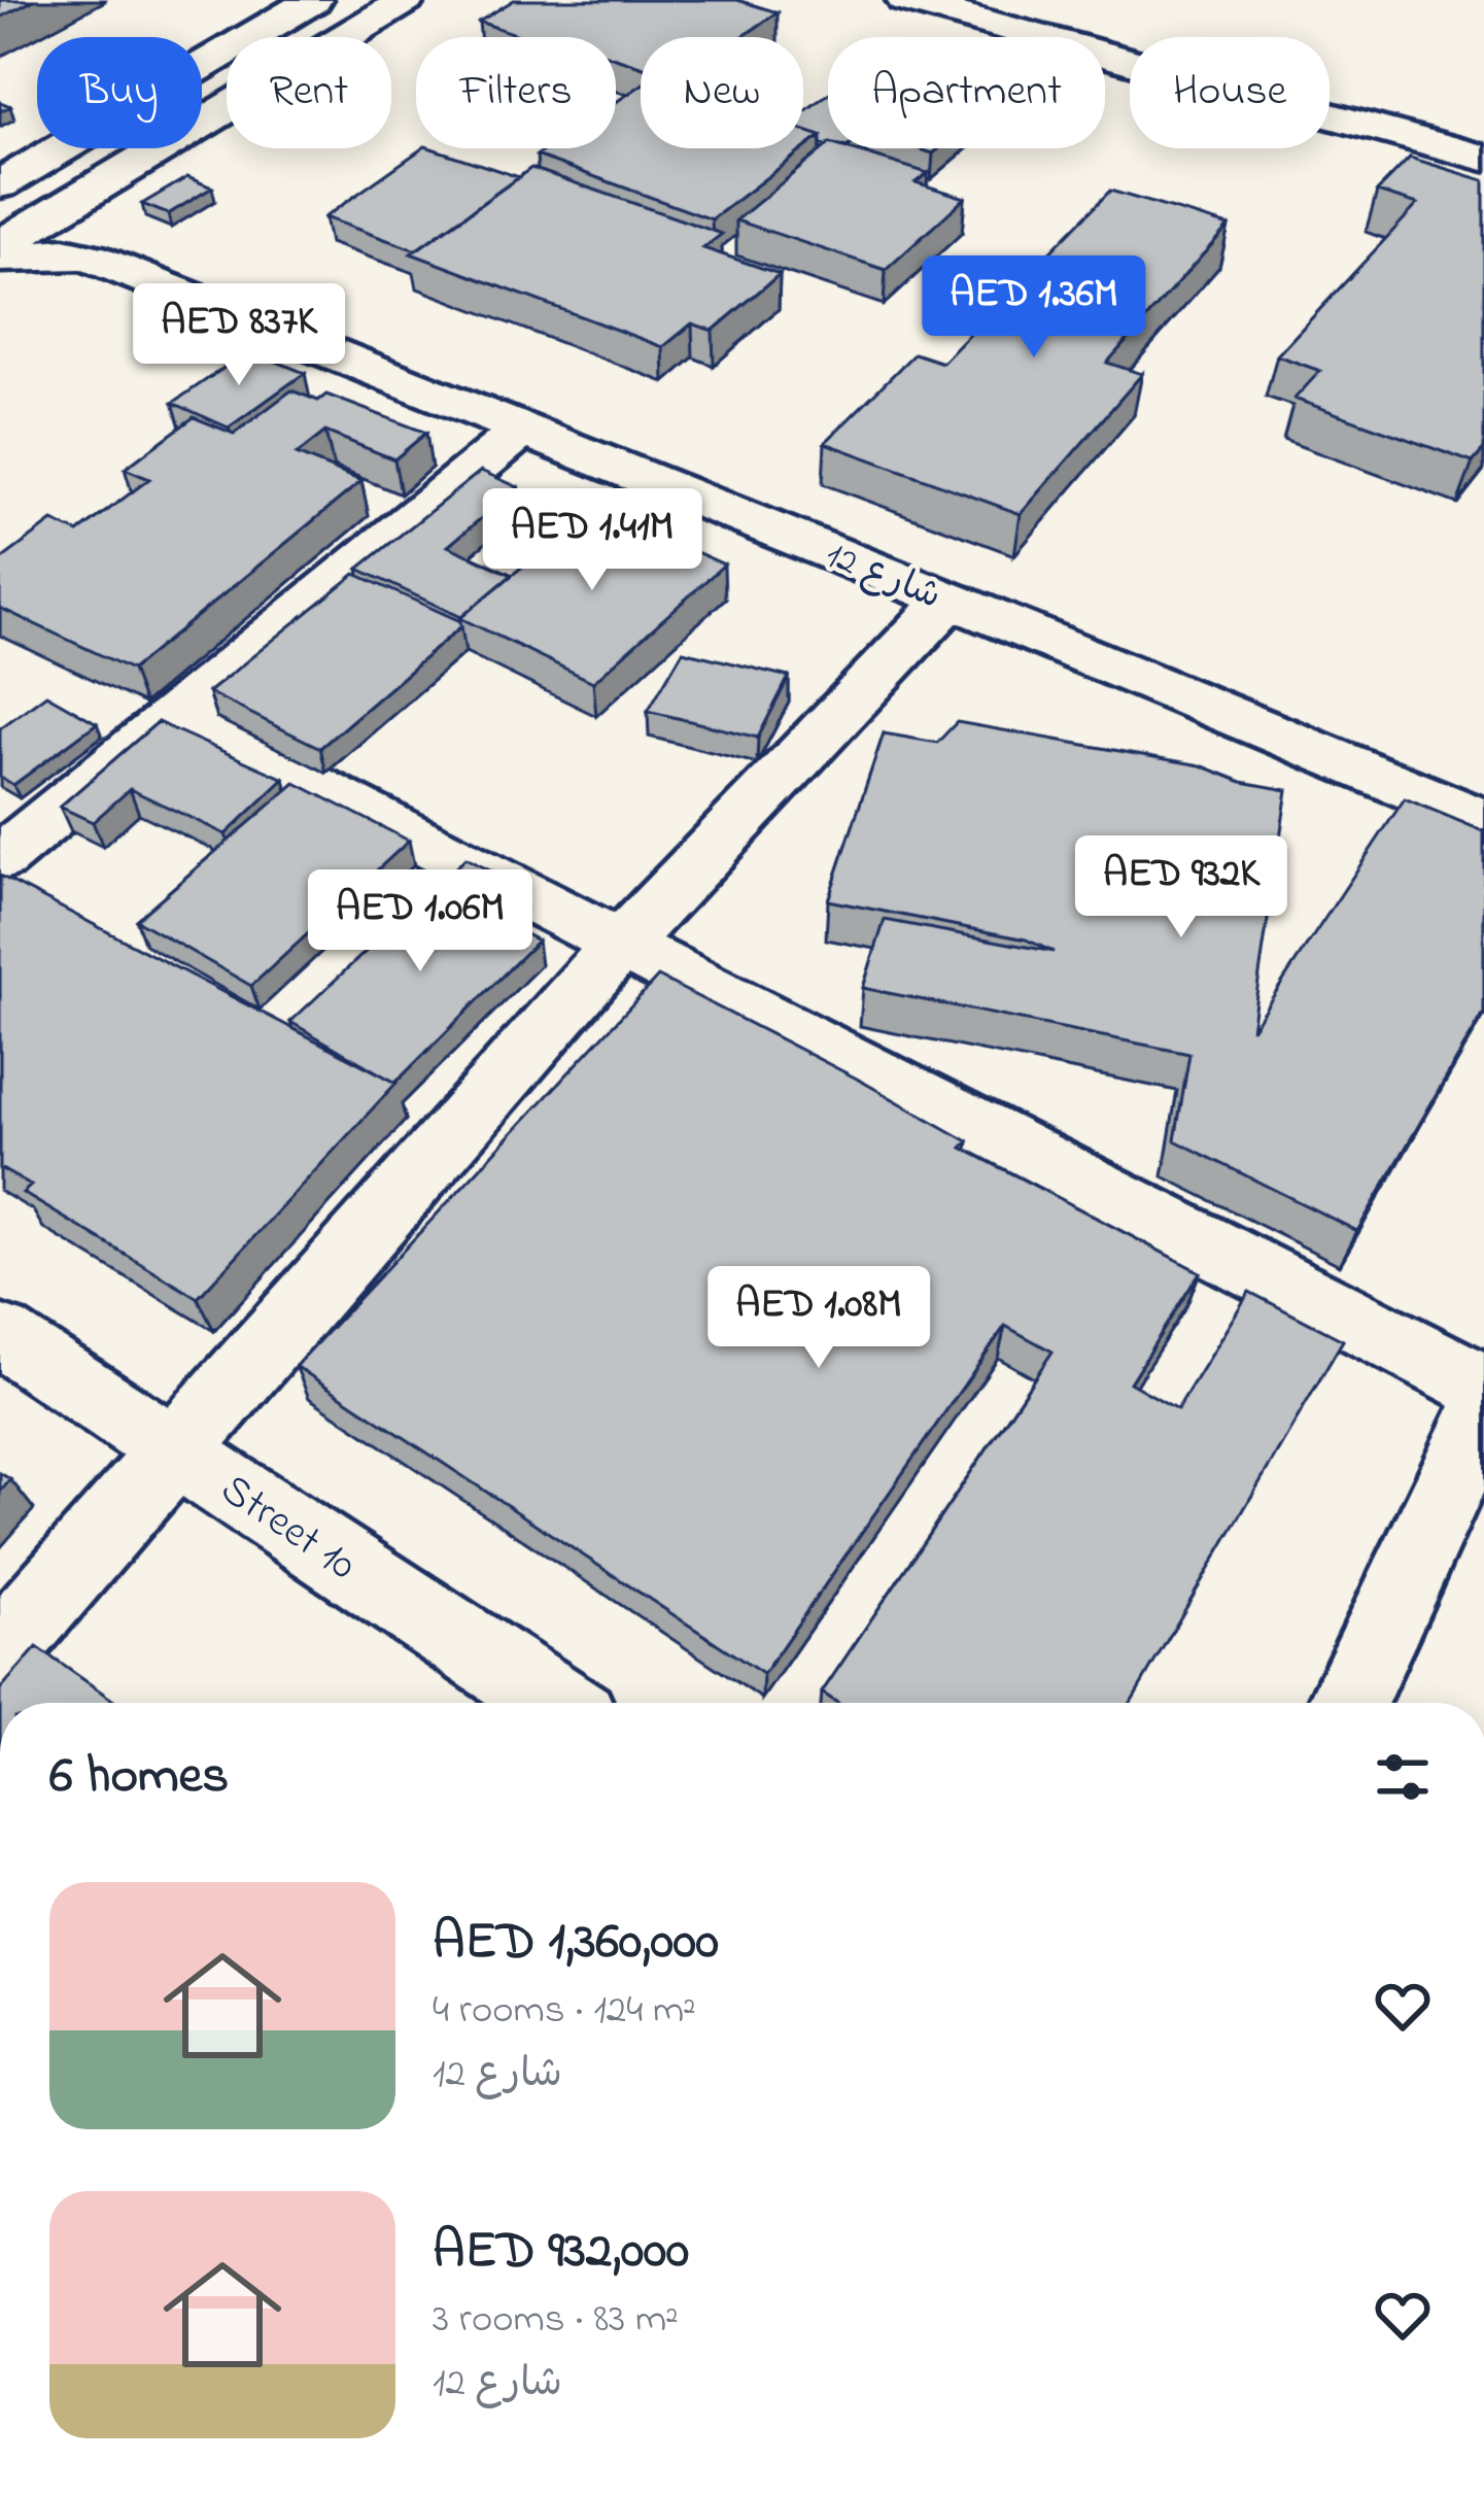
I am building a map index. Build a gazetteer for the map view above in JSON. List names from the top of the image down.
{
  "streets": {
    "street": ["شارع 12", "Street 10"]
  },
  "page": {
    "chip": [
      "Buy",
      "Rent",
      "Filters",
      "New",
      "Apartment",
      "House"
    ],
    "price": [
      "AED 1.36M",
      "AED 837K",
      "AED 1.41M",
      "AED 932K",
      "AED 1.06M",
      "AED 1.08M"
    ],
    "heading": "6 homes",
    "list": [
      {
        "name": "AED 1,360,000",
        "note": "4 rooms · 124 m² · شارع 12"
      },
      {
        "name": "AED 932,000",
        "note": "3 rooms · 83 m² · شارع 12"
      }
    ]
  }
}
